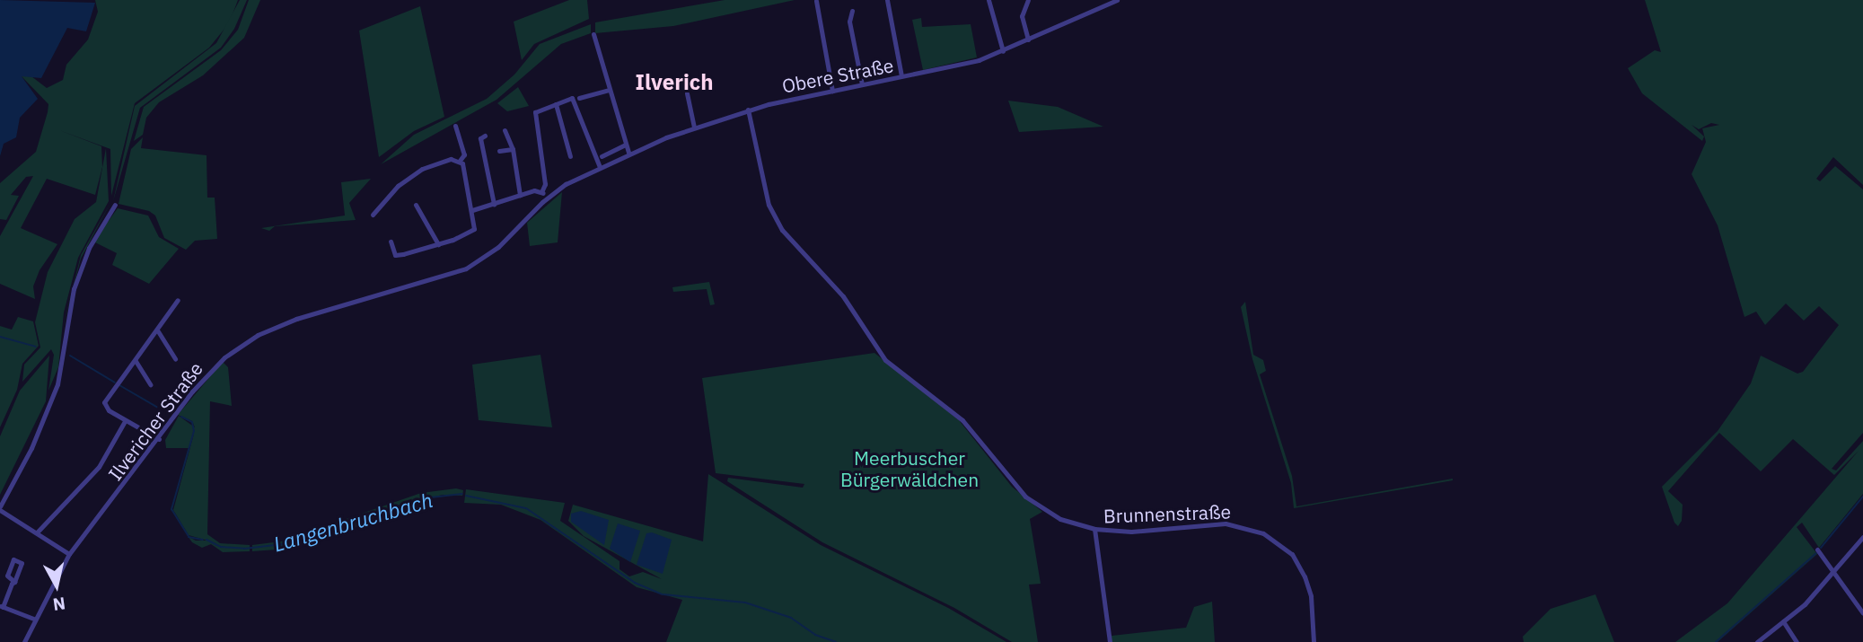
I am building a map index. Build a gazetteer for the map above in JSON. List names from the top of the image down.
{
  "streets": {
    "street": ["Obere Straße", "Ilvericher Straße", "Brunnenstraße"]
  },
  "crossings": [
    ["Obere Straße", "Ilvericher Straße"],
    ["Obere Straße", "Brunnenstraße"]
  ],
  "districts": ["Ilverich"],
  "water": ["Langenbruchbach"],
  "parks": ["Meerbuscher Bürgerwäldchen"],
  "north": "bottom"
}
